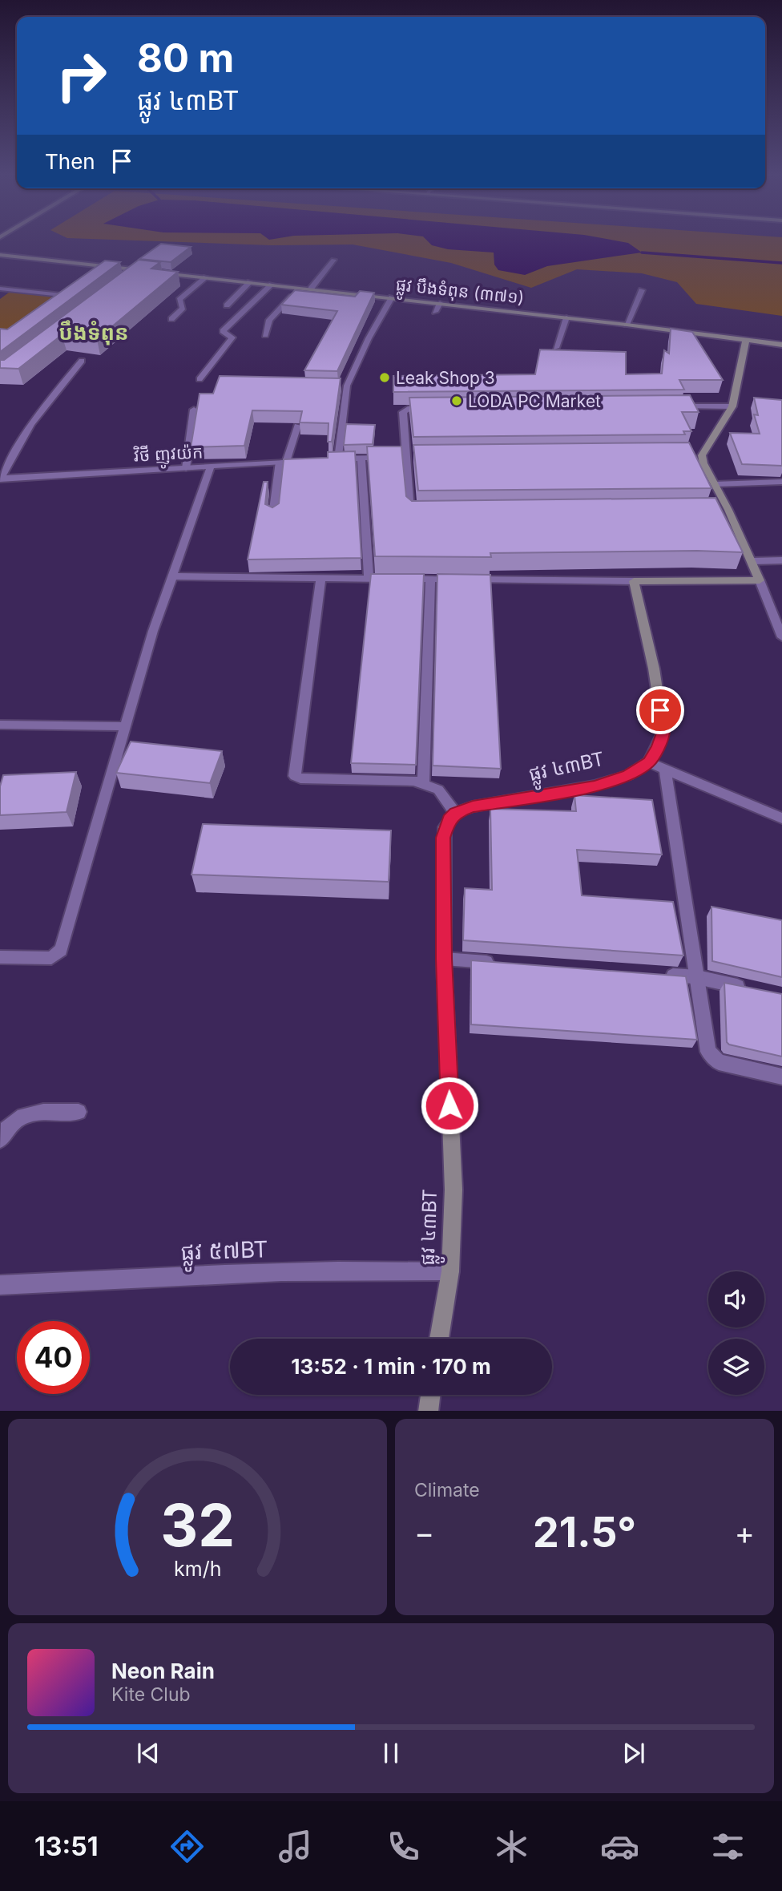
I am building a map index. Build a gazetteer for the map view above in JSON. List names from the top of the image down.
{
  "streets": {
    "street": [
      "ផ្លូវ បឹងទំពុន (៣៧១)",
      "វិថី ញូវយ៉ក",
      "ផ្លូវ ៤៣BT",
      "ផ្លូវ ៥៧BT"
    ]
  },
  "crossings": [
    ["ផ្លូវ ៤៣BT", "ផ្លូវ ៥៧BT"]
  ],
  "districts": ["បឹងទំពុន"],
  "places": ["Leak Shop 3", "LODA PC Market"],
  "page": {
    "turn": ["80 m", "ផ្លូវ ៤៣BT"],
    "then": "Then",
    "limit": "40",
    "trip": "13:52 · 1 min · 170 m",
    "tile": "Climate",
    "heat": ["−", "21.5°", "+"],
    "song": ["Neon Rain", "Kite Club"],
    "tabs": "13:51",
    "gauge": ["32", "km/h"]
  }
}
